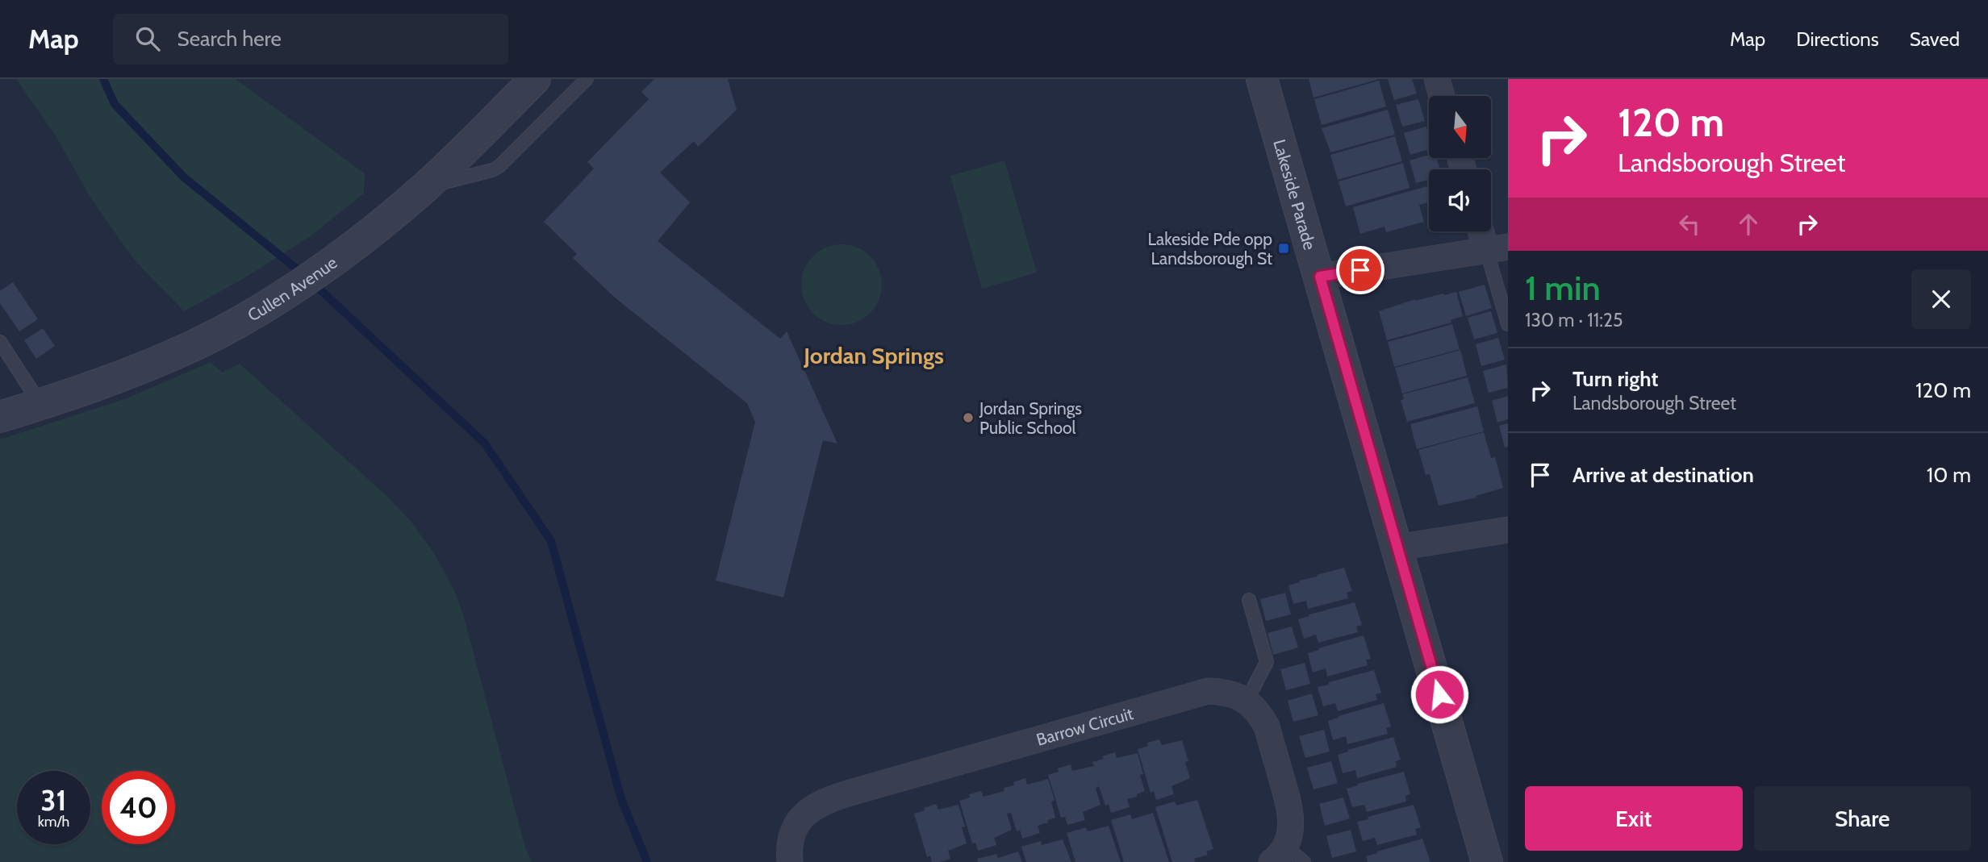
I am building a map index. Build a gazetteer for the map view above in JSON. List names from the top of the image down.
{
  "streets": {
    "street": ["Lakeside Parade", "Cullen Avenue", "Barrow Circuit"]
  },
  "districts": ["Jordan Springs"],
  "places": {
    "transit": ["Lakeside Pde opp Landsborough St"],
    "other": ["Jordan Springs Public School"]
  },
  "north": "bottom",
  "page": {
    "header": "Map",
    "search": "Search here",
    "nav": ["Map", "Directions", "Saved"],
    "turn": ["120 m", "Landsborough Street"],
    "heading": ["1 min", "130 m · 11:25"],
    "list": [
      {
        "name": "Turn right",
        "note": "Landsborough Street",
        "value": "120 m"
      },
      {
        "name": "Arrive at destination",
        "value": "10 m"
      }
    ],
    "speed": "31 km/h",
    "limit": "40",
    "buttons": ["Exit", "Share"]
  }
}
